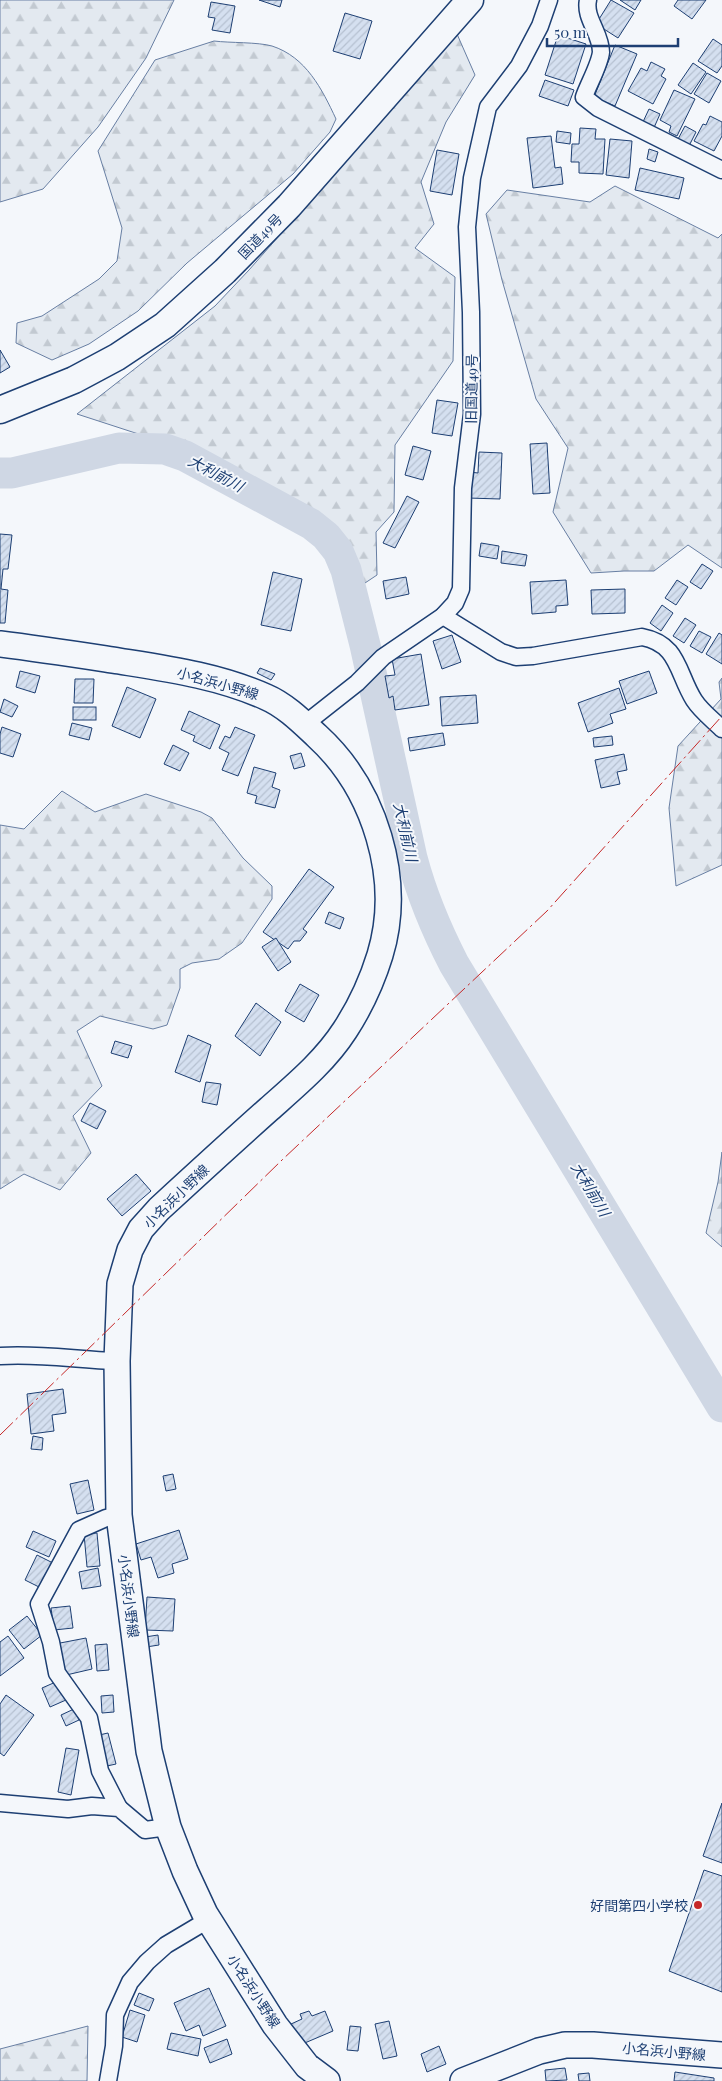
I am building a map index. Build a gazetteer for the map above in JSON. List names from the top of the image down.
{
  "streets": {
    "highway": ["国道49号"],
    "main road": ["小名浜小野線"],
    "street": ["旧国道49号"]
  },
  "crossings": [
    ["旧国道49号", "小名浜小野線"]
  ],
  "water": ["大利前川"],
  "places": ["好間第四小学校"],
  "scale_bar": "50 m"
}
